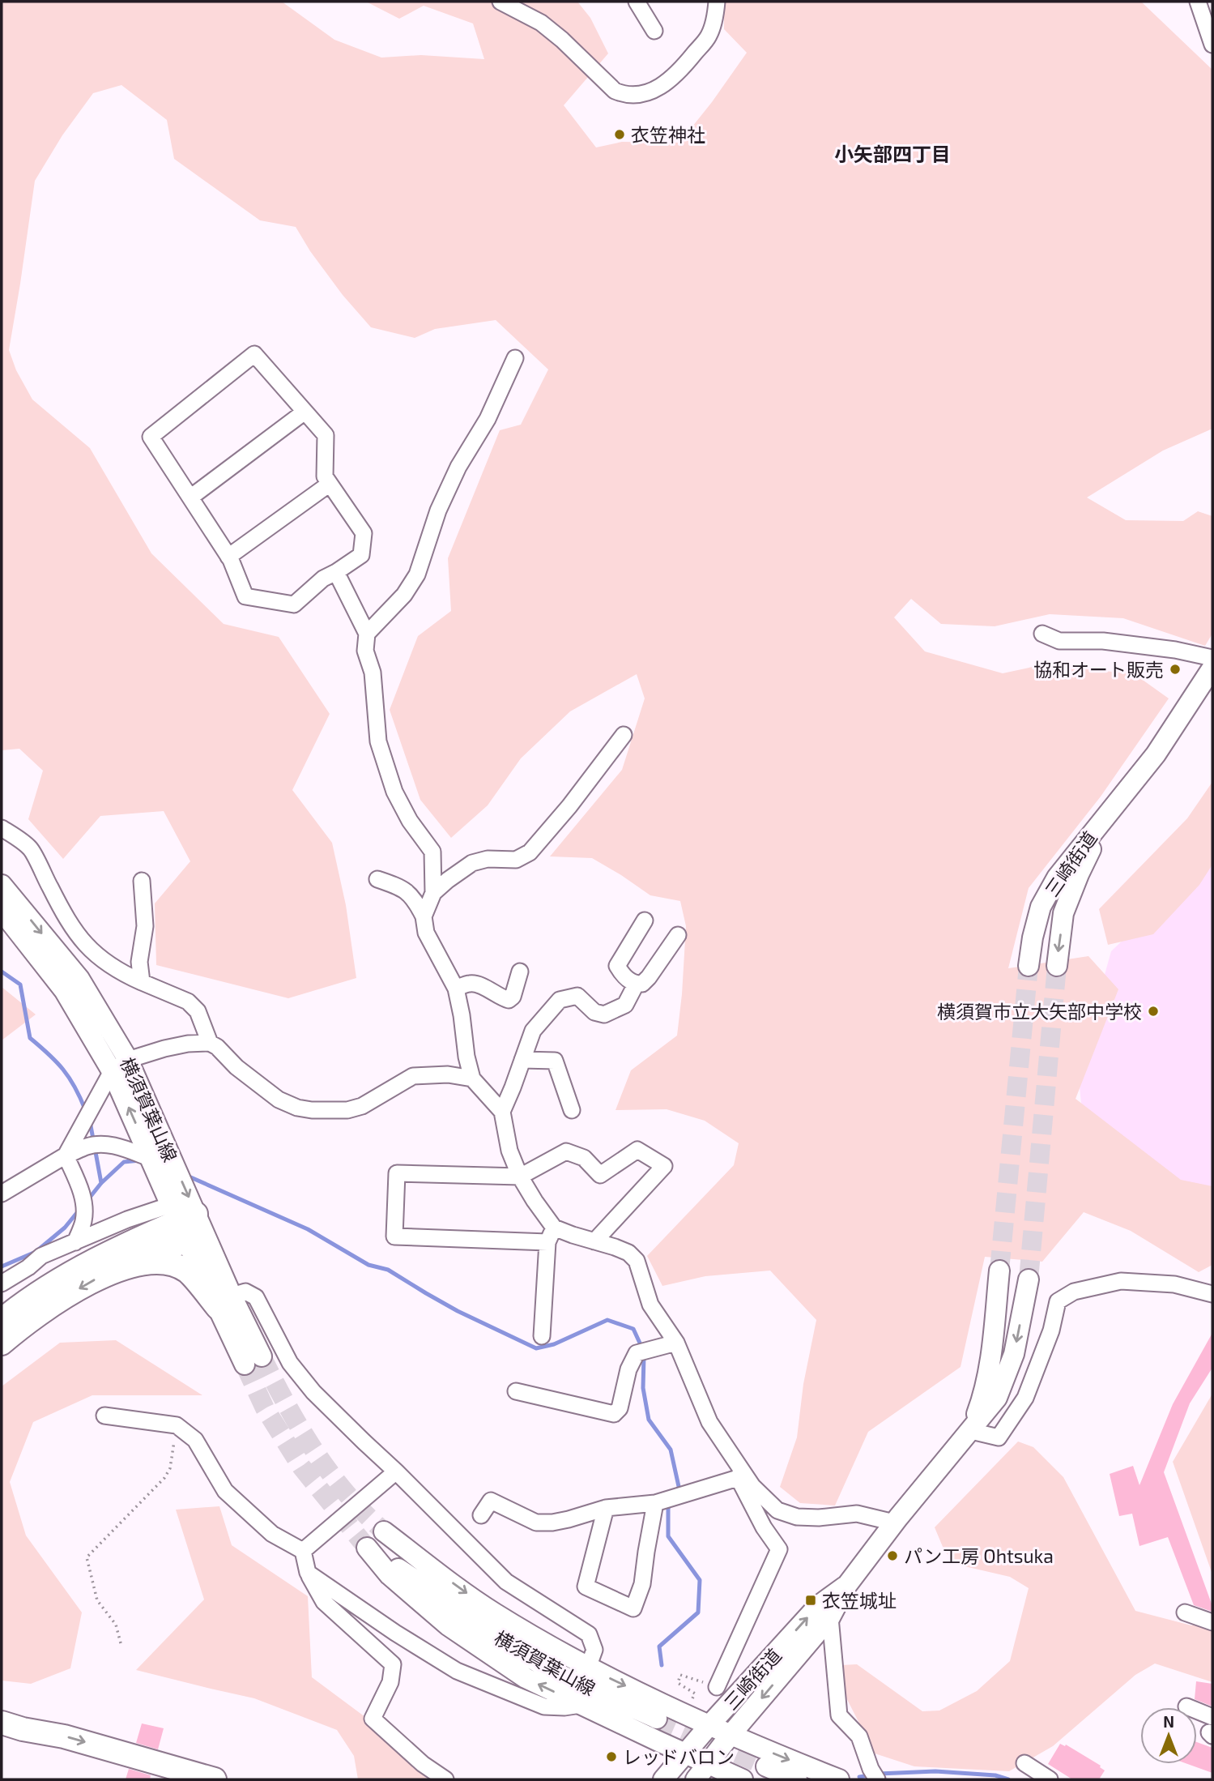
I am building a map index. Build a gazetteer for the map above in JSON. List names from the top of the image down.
{
  "streets": {
    "main road": ["三崎街道", "横須賀葉山線"]
  },
  "districts": ["小矢部四丁目"],
  "places": {
    "other": [
      "衣笠神社",
      "協和オート販売",
      "横須賀市立大矢部中学校",
      "パン工房 Ohtsuka",
      "レッドバロン"
    ],
    "transit": ["衣笠城址"]
  },
  "north": "top"
}
